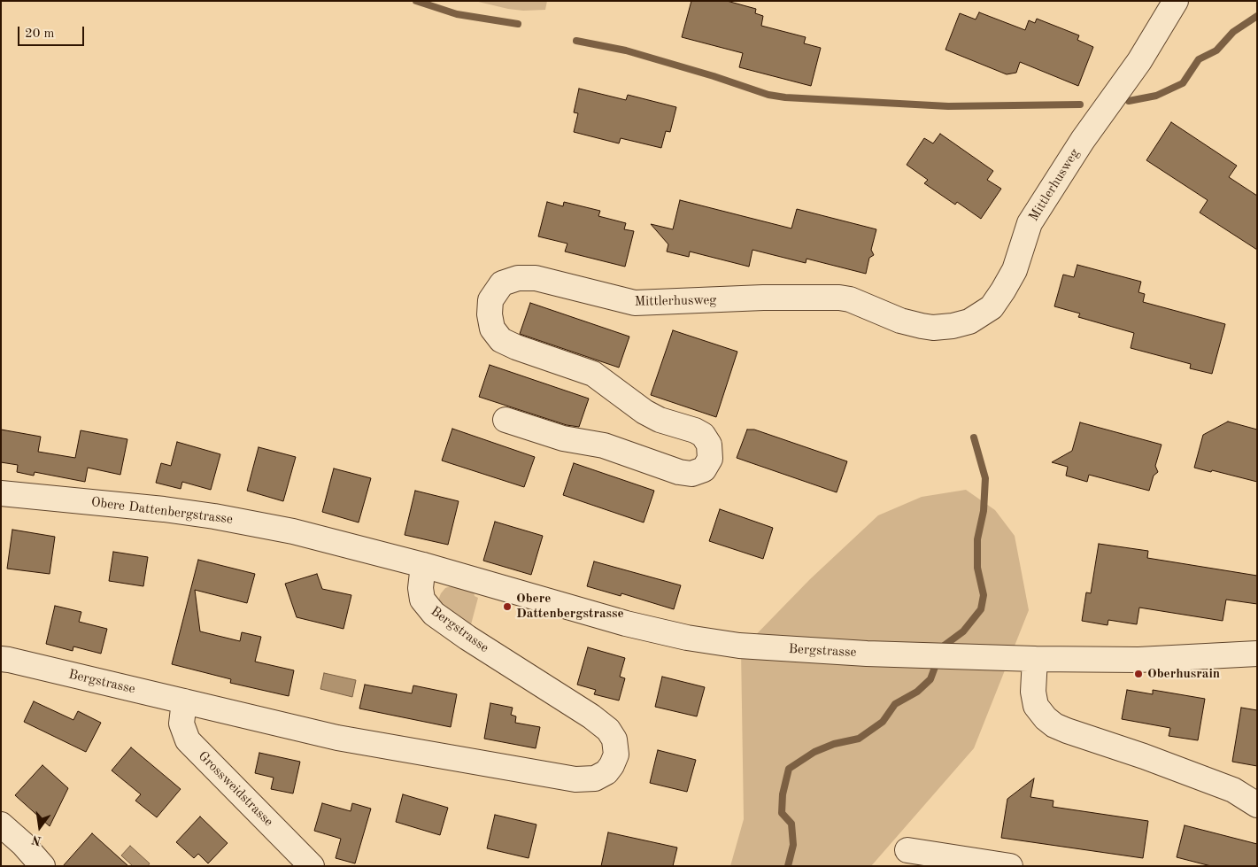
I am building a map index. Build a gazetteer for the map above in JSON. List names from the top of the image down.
{
  "streets": {
    "street": [
      "Mittlerhusweg",
      "Obere Dattenbergstrasse",
      "Bergstrasse",
      "Grossweidstrasse"
    ]
  },
  "crossings": [
    ["Obere Dattenbergstrasse", "Bergstrasse"],
    ["Bergstrasse", "Grossweidstrasse"]
  ],
  "places": ["Obere Dattenbergstrasse", "Oberhusrain"],
  "scale_bar": "20 m",
  "north": "bottom"
}
